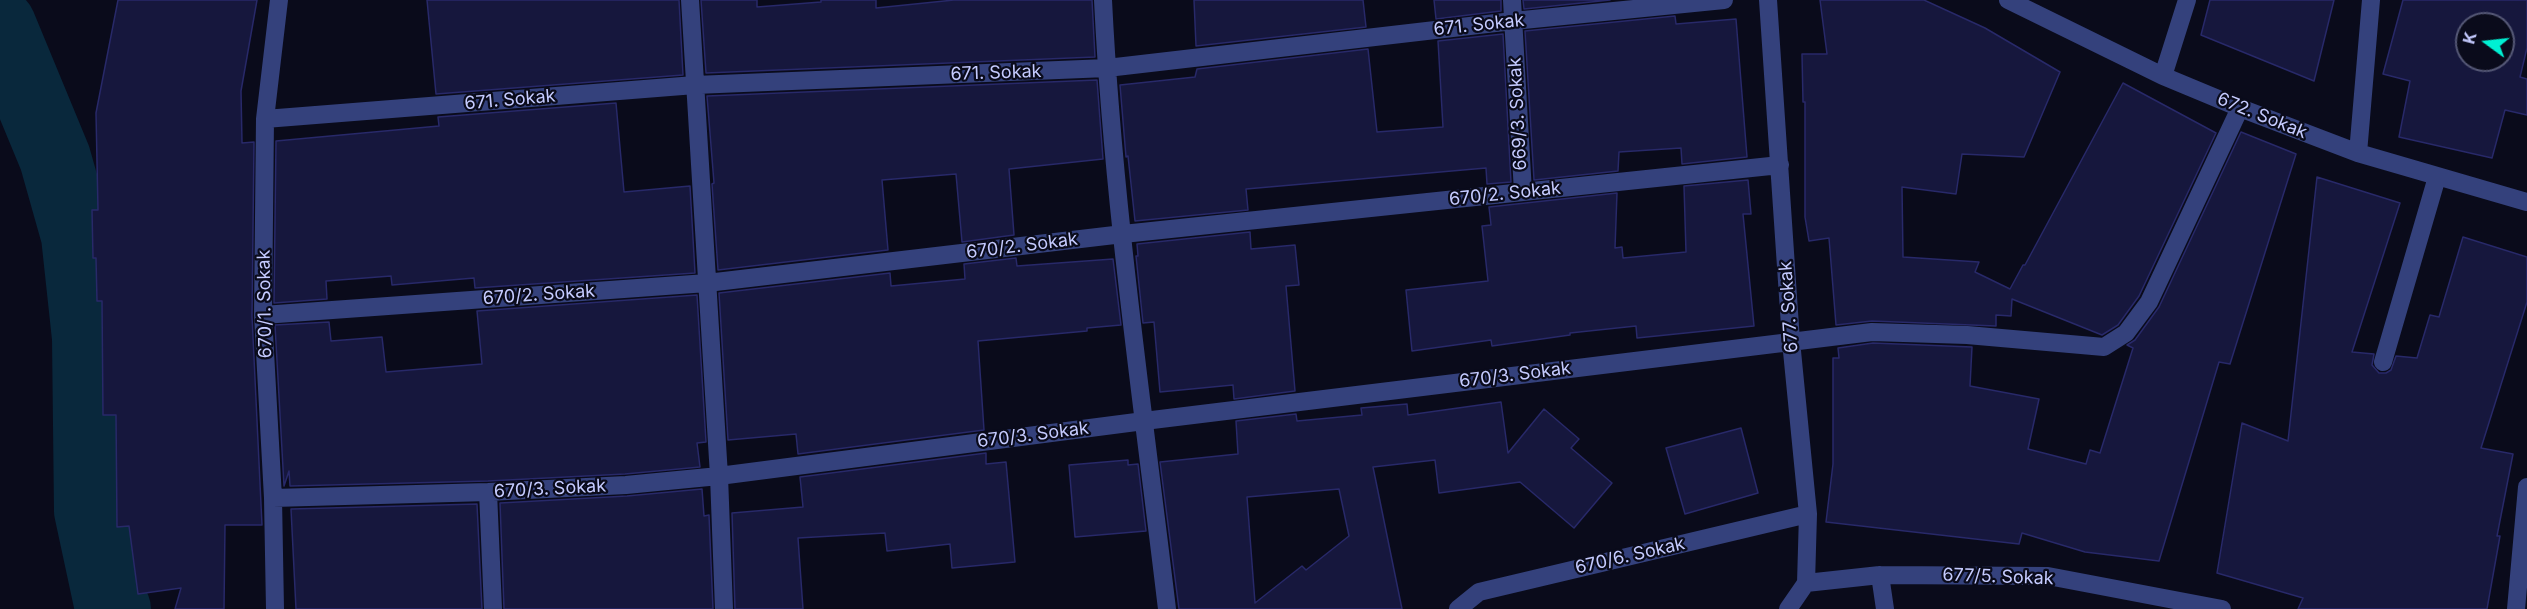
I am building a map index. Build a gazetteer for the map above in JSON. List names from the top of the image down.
{
  "streets": {
    "street": [
      "671. Sokak",
      "669/3. Sokak",
      "672. Sokak",
      "670/2. Sokak",
      "670/1. Sokak",
      "677. Sokak",
      "670/3. Sokak",
      "670/6. Sokak",
      "677/5. Sokak"
    ]
  },
  "crossings": [
    ["671. Sokak", "669/3. Sokak"],
    ["671. Sokak", "670/1. Sokak"],
    ["669/3. Sokak", "670/2. Sokak"],
    ["672. Sokak", "670/3. Sokak"],
    ["670/2. Sokak", "670/1. Sokak"],
    ["670/2. Sokak", "677. Sokak"],
    ["670/1. Sokak", "670/3. Sokak"],
    ["677. Sokak", "670/3. Sokak"],
    ["677. Sokak", "670/6. Sokak"],
    ["677. Sokak", "677/5. Sokak"]
  ],
  "north": "left"
}
